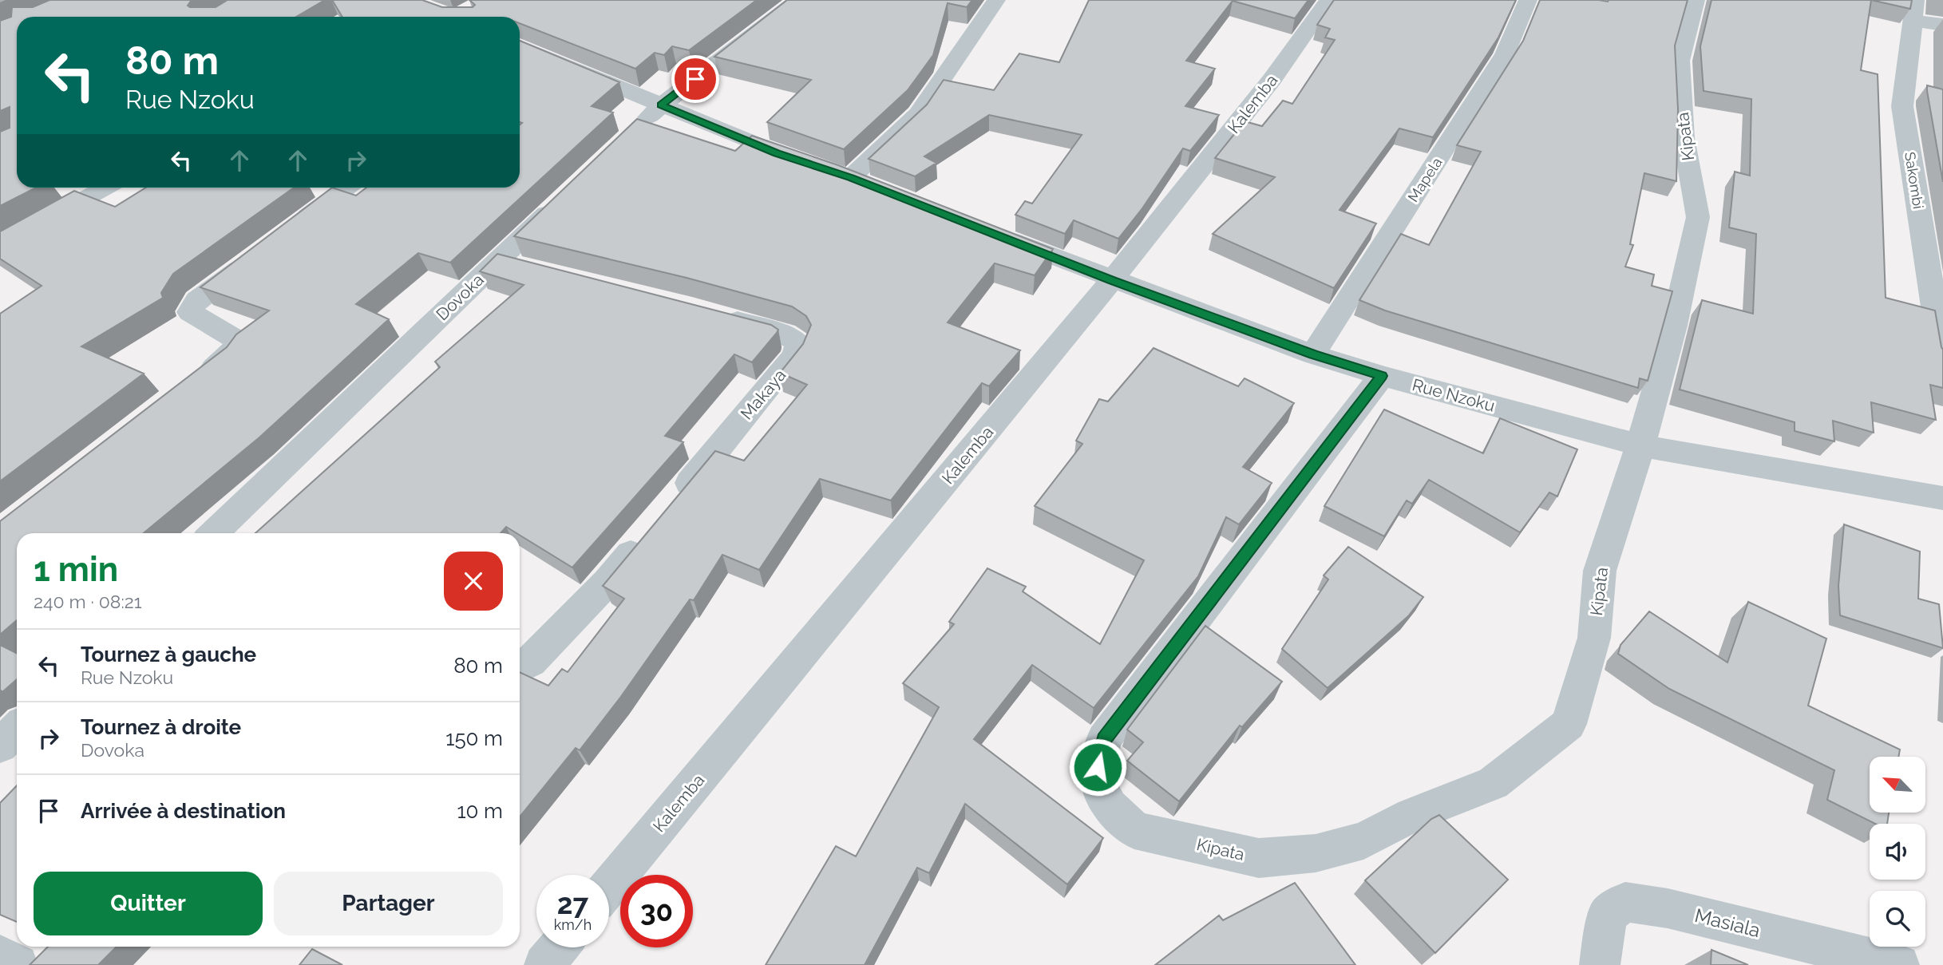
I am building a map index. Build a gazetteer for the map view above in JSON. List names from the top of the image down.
{
  "streets": {
    "street": [
      "Kalemba",
      "Kipata",
      "Mapela",
      "Sakombi",
      "Dovoka",
      "Makaya",
      "Rue Nzoku",
      "Masiala"
    ]
  },
  "crossings": [
    ["Kalemba", "Rue Nzoku"],
    ["Kipata", "Rue Nzoku"],
    ["Mapela", "Rue Nzoku"]
  ],
  "north": "top left",
  "page": {
    "turn": ["80 m", "Rue Nzoku"],
    "heading": ["1 min", "240 m · 08:21"],
    "list": [
      {
        "name": "Tournez à gauche",
        "note": "Rue Nzoku",
        "value": "80 m"
      },
      {
        "name": "Tournez à droite",
        "note": "Dovoka",
        "value": "150 m"
      },
      {
        "name": "Arrivée à destination",
        "value": "10 m"
      }
    ],
    "buttons": ["Quitter", "Partager"],
    "speed": "27 km/h",
    "limit": "30"
  }
}
